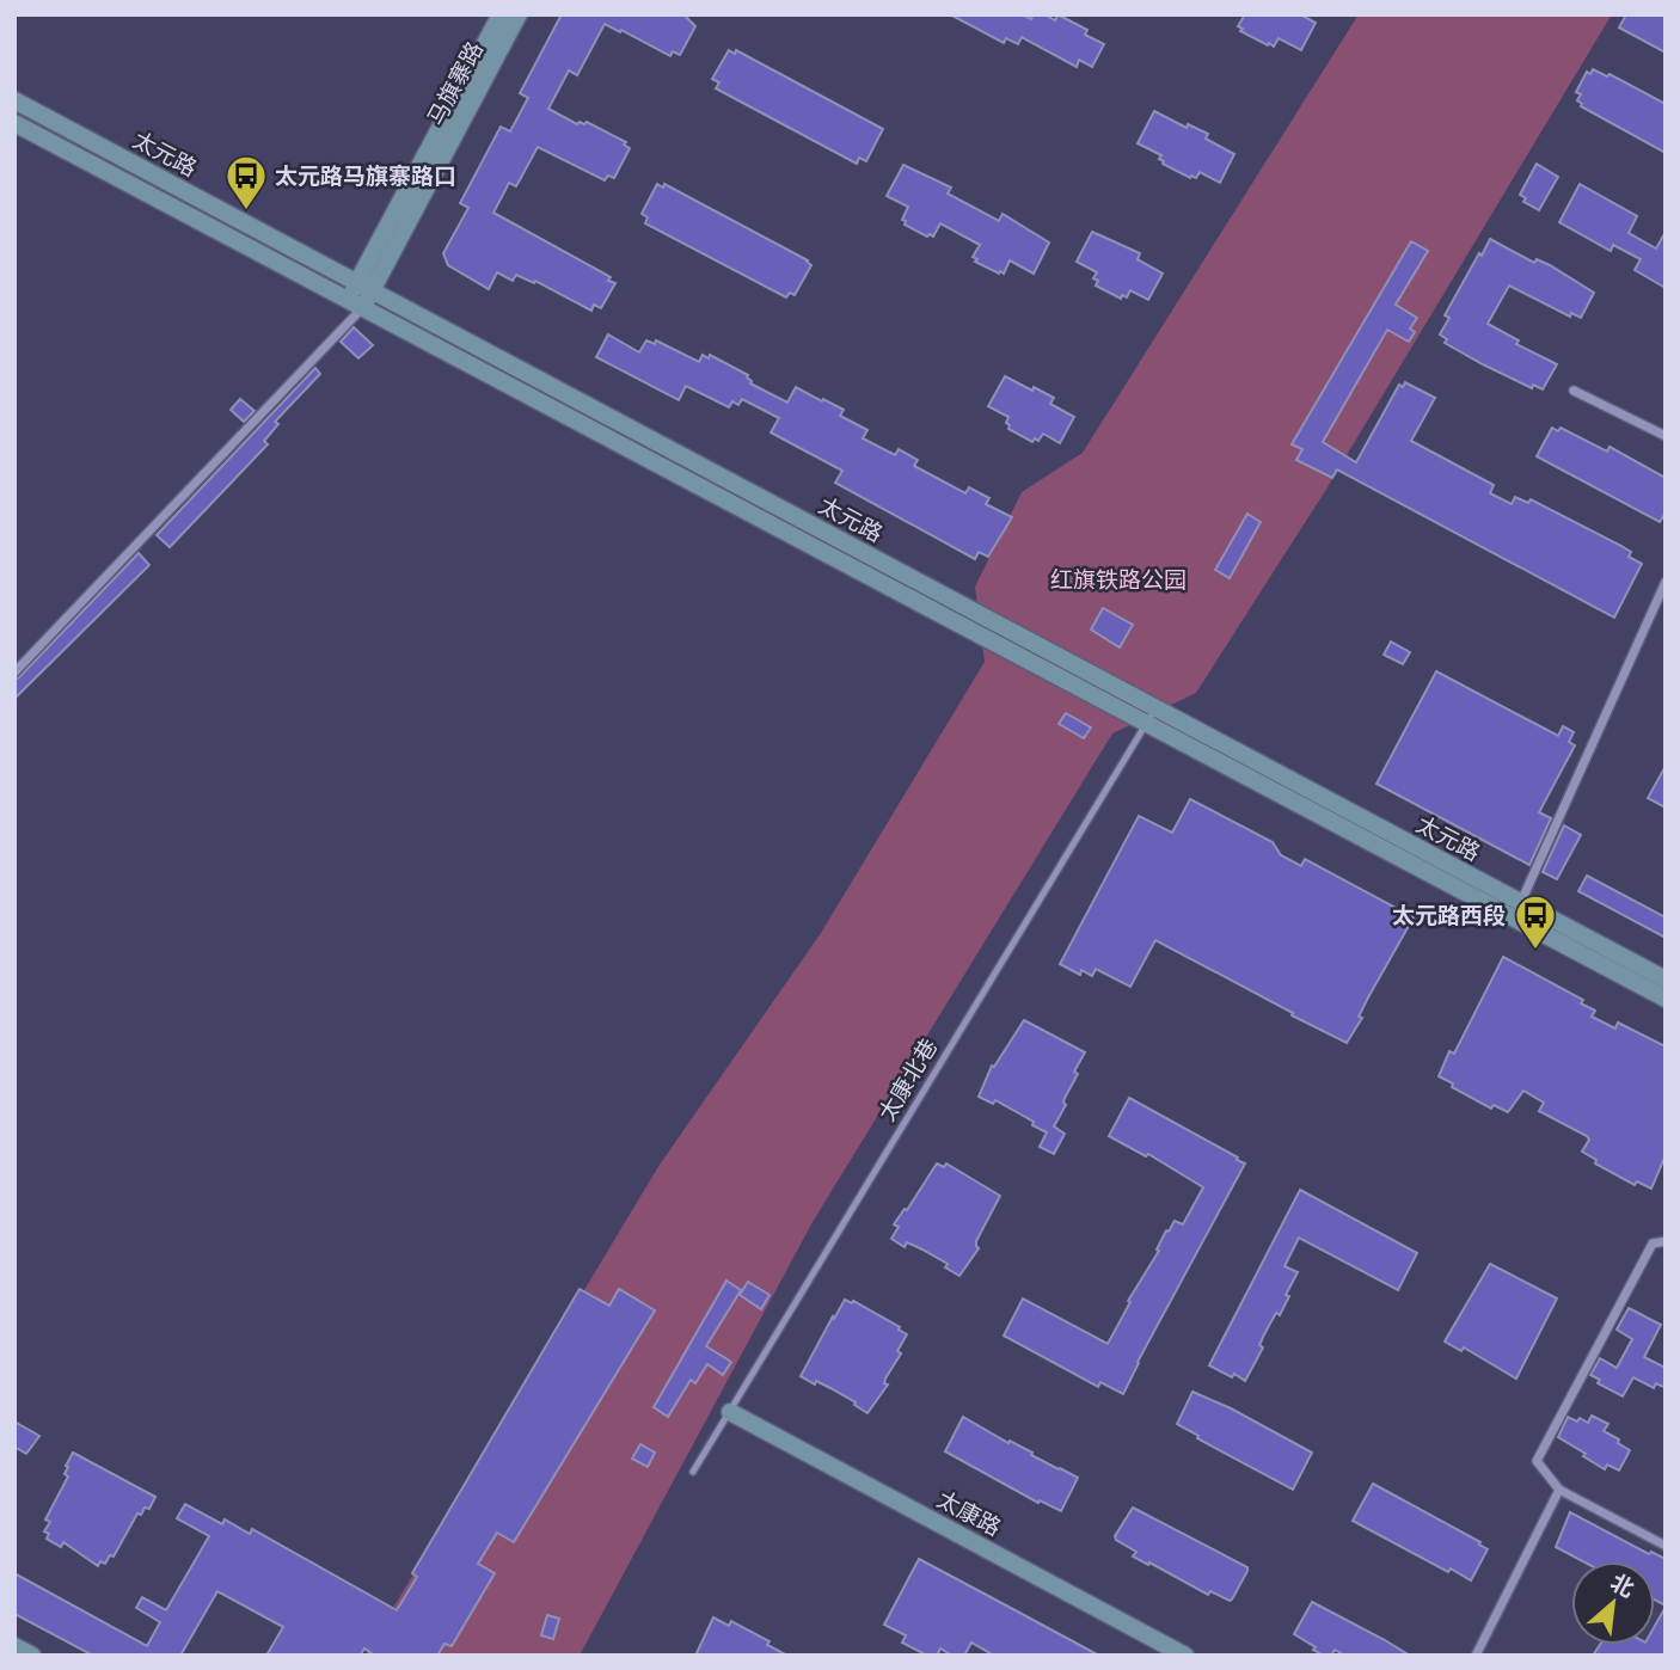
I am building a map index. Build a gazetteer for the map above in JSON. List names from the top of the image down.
{
  "streets": {
    "main road": ["马旗寨路", "太元路", "太康路"],
    "lane": ["太康北巷"]
  },
  "crossings": [
    ["马旗寨路", "太元路"],
    ["太元路", "太康北巷"],
    ["太康北巷", "太康路"]
  ],
  "parks": ["红旗铁路公园"],
  "places": {
    "bus stop": ["太元路马旗寨路口", "太元路西段"]
  },
  "north": "top right"
}
